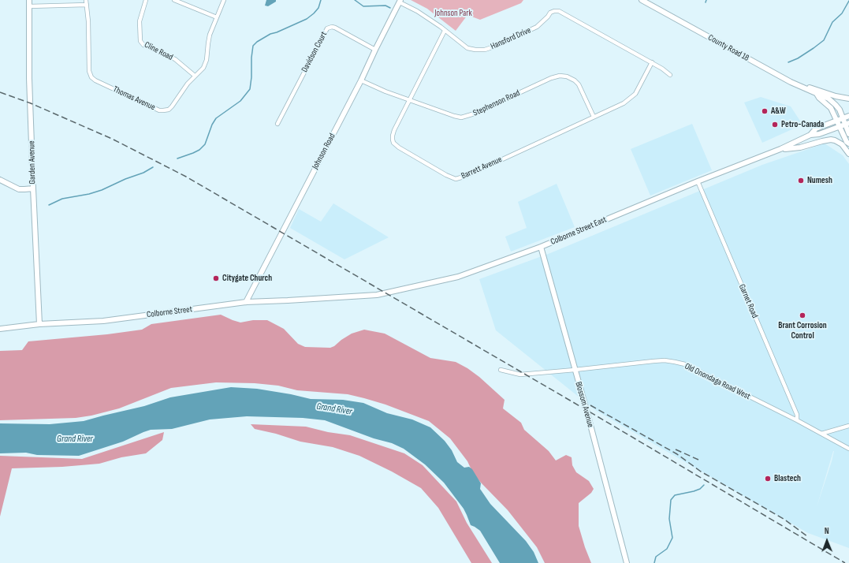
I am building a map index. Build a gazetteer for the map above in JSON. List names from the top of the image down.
{
  "streets": {
    "main road": [
      "County Road 18",
      "Johnson Road",
      "Garden Avenue",
      "Colborne Street East",
      "Colborne Street",
      "Blossom Avenue"
    ],
    "street": [
      "Hansford Drive",
      "Cline Road",
      "Davidson Court",
      "Thomas Avenue",
      "Stephenson Road",
      "Barrett Avenue",
      "Garnet Road",
      "Old Onondaga Road West"
    ]
  },
  "crossings": [
    ["Hansford Drive", "Johnson Road"],
    ["Hansford Drive", "Barrett Avenue"],
    ["County Road 18", "Colborne Street East"],
    ["Cline Road", "Thomas Avenue"],
    ["Davidson Court", "Johnson Road"],
    ["Stephenson Road", "Johnson Road"],
    ["Stephenson Road", "Barrett Avenue"],
    ["Johnson Road", "Colborne Street"],
    ["Garden Avenue", "Colborne Street"],
    ["Colborne Street East", "Garnet Road"],
    ["Colborne Street East", "Colborne Street"],
    ["Colborne Street East", "Blossom Avenue"],
    ["Garnet Road", "Old Onondaga Road West"],
    ["Old Onondaga Road West", "Blossom Avenue"]
  ],
  "water": ["Grand River"],
  "parks": ["Johnson Park"],
  "places": [
    "A&W",
    "Petro-Canada",
    "Numesh",
    "Citygate Church",
    "Brant Corrosion Control",
    "Blastech"
  ],
  "north": "top"
}
